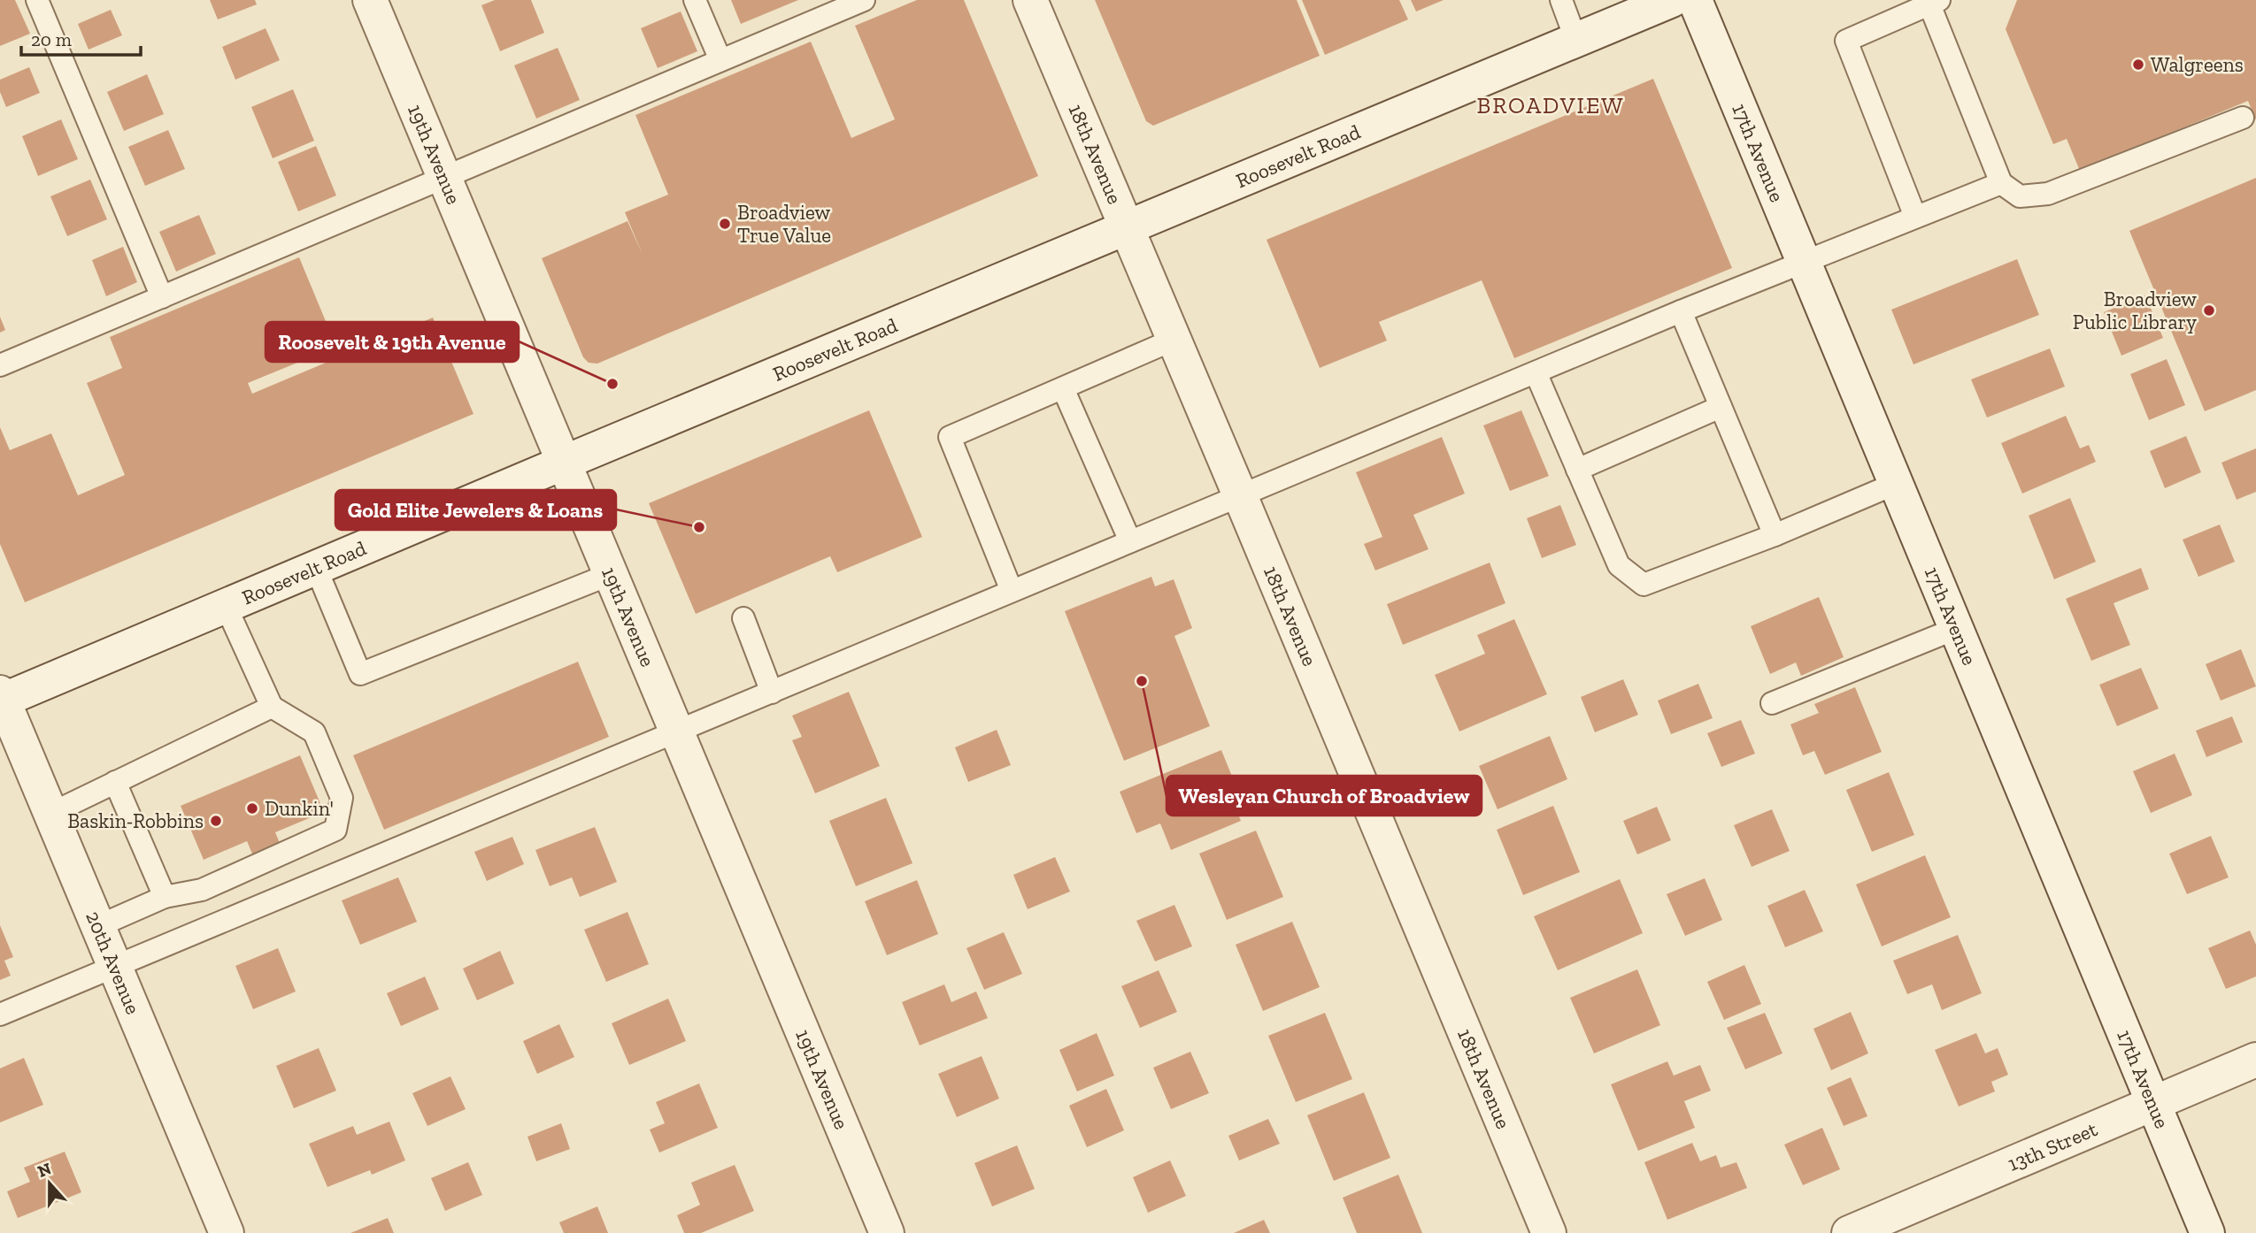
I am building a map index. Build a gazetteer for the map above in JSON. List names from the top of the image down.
{
  "streets": {
    "street": [
      "19th Avenue",
      "18th Avenue",
      "17th Avenue",
      "Roosevelt Road",
      "20th Avenue",
      "13th Street"
    ]
  },
  "crossings": [
    ["19th Avenue", "Roosevelt Road"],
    ["18th Avenue", "Roosevelt Road"],
    ["17th Avenue", "13th Street"],
    ["Roosevelt Road", "20th Avenue"]
  ],
  "districts": ["BROADVIEW"],
  "places": [
    "Walgreens",
    "Broadview True Value",
    "Broadview Public Library",
    "Roosevelt & 19th Avenue",
    "Gold Elite Jewelers & Loans",
    "Wesleyan Church of Broadview",
    "Dunkin'",
    "Baskin-Robbins"
  ],
  "scale_bar": "20 m",
  "north": "top"
}
